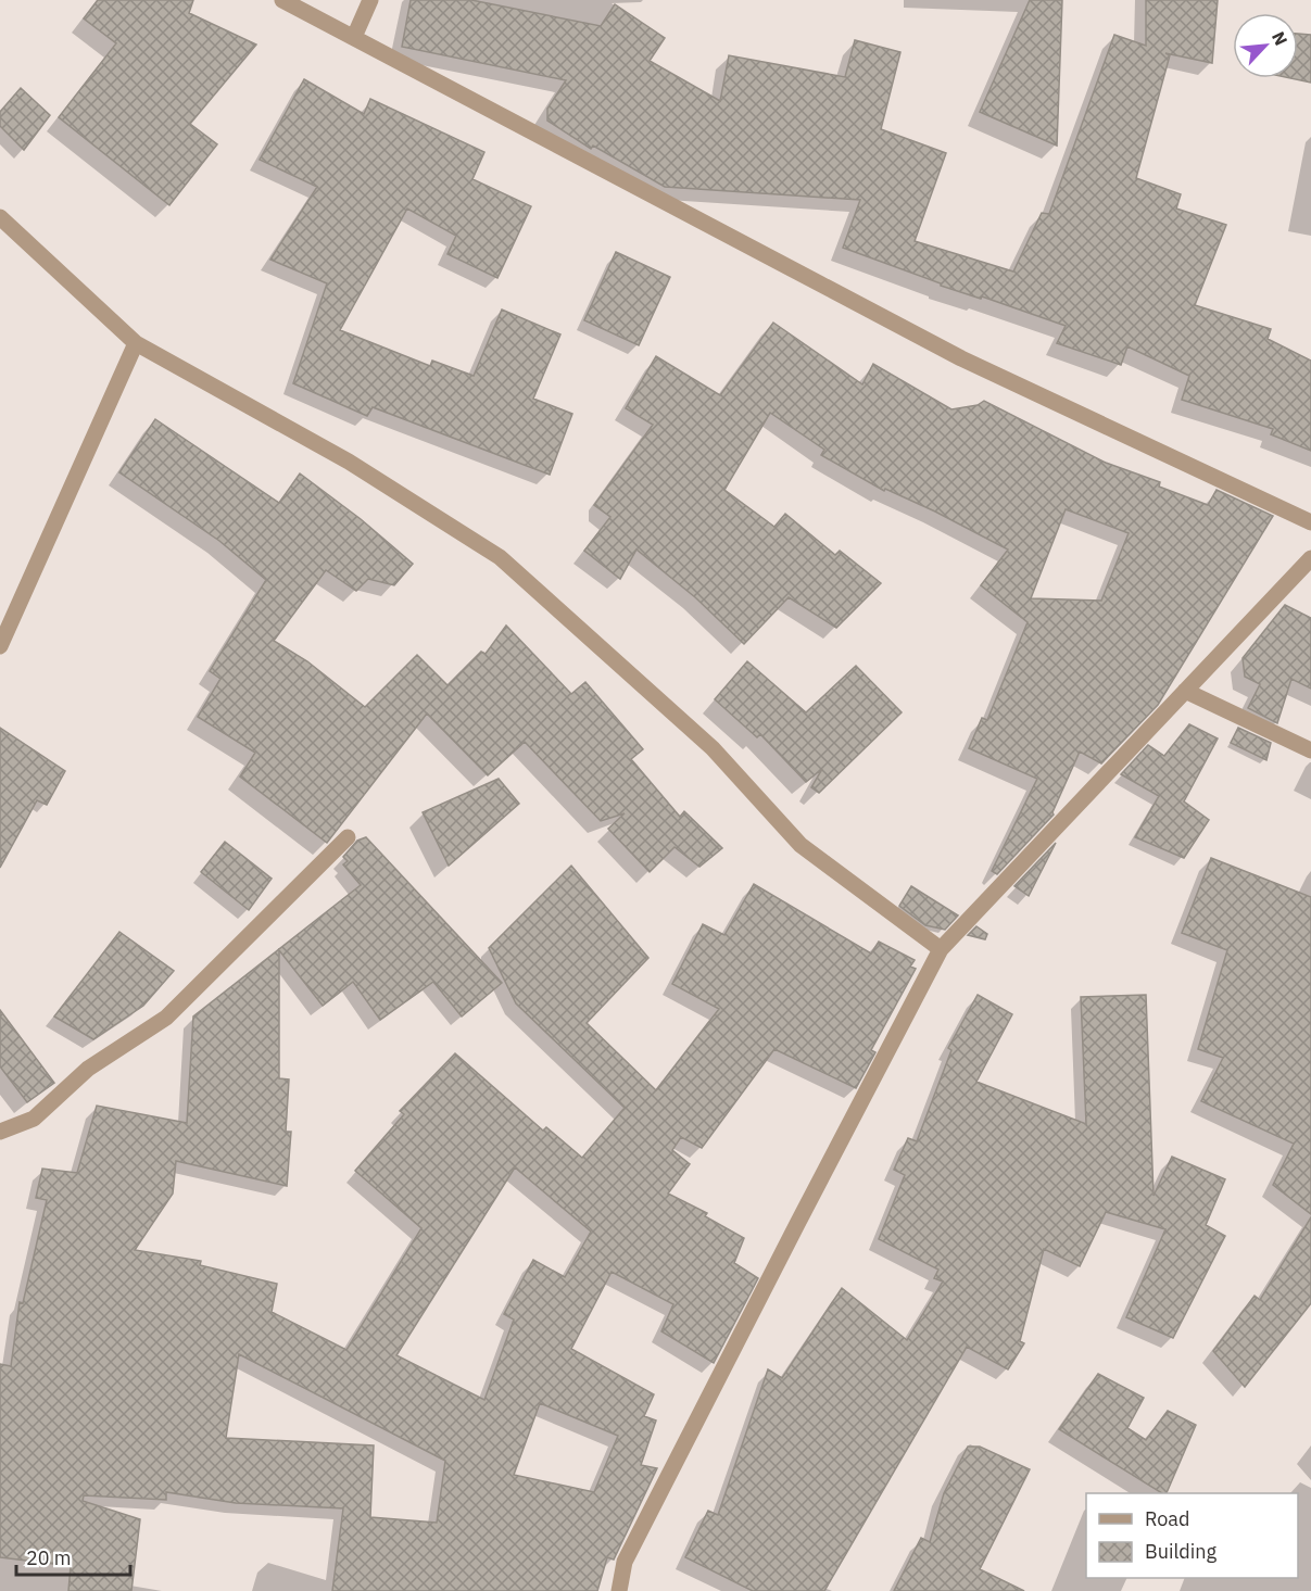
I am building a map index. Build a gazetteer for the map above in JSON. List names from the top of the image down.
{
  "legend": ["Road", "Building"],
  "scale_bar": "20 m",
  "north": "top right"
}
